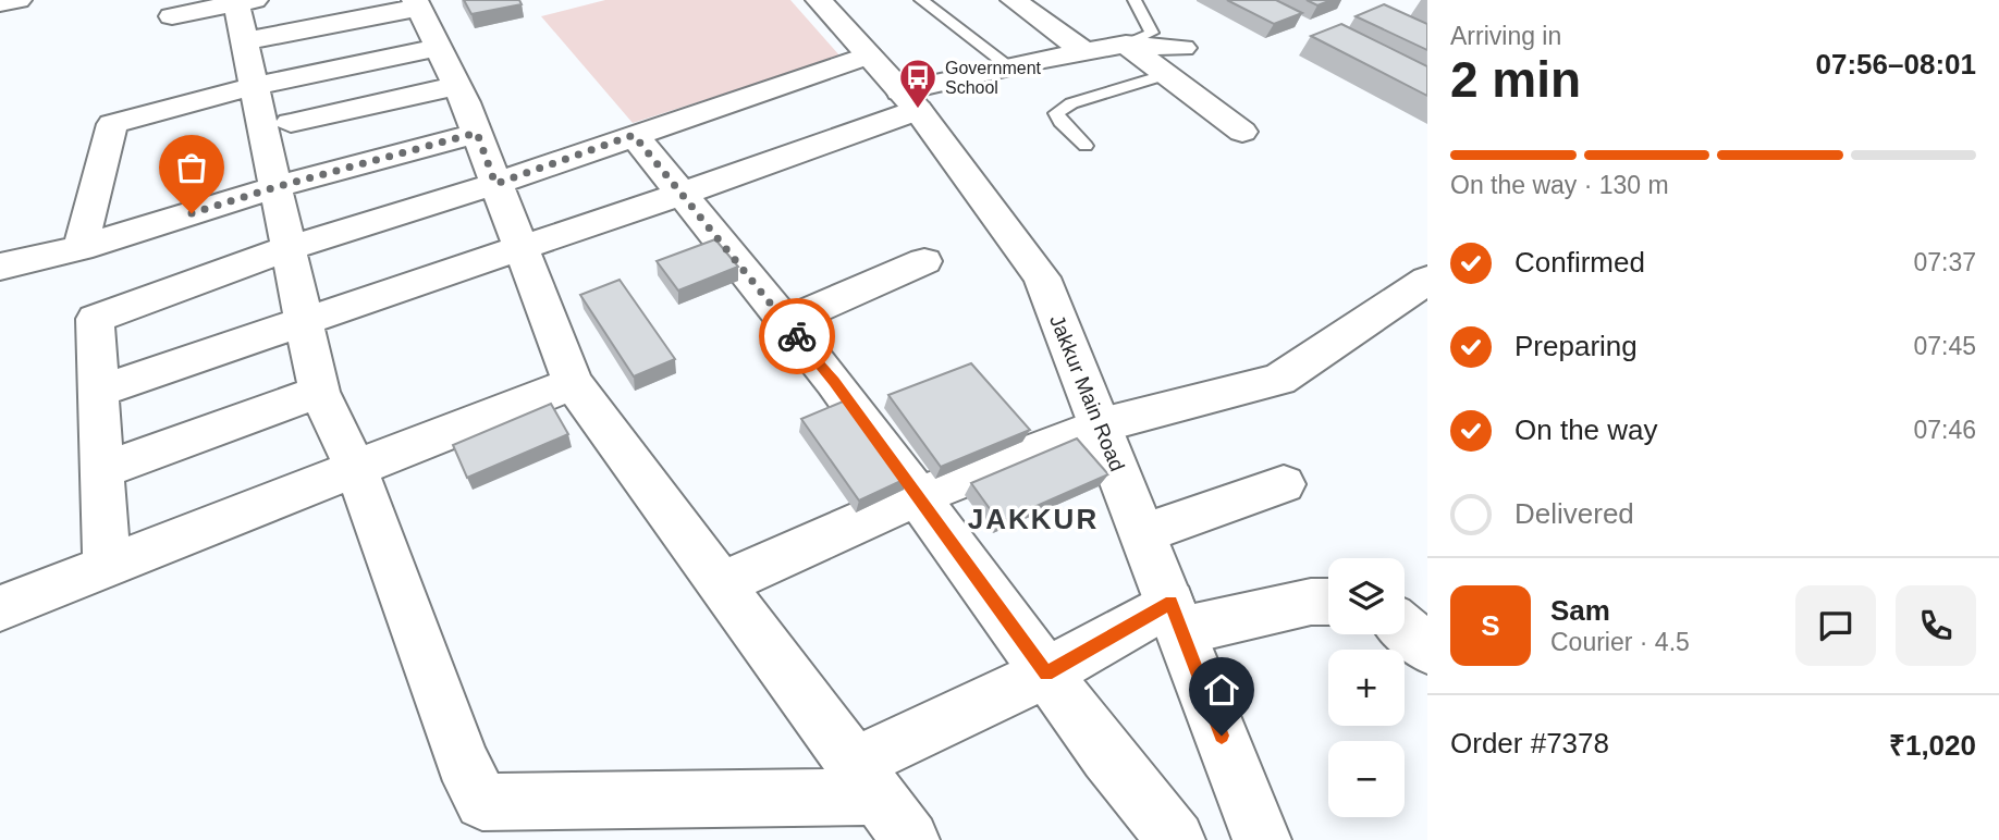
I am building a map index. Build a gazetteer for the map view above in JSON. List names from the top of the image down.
{
  "streets": {
    "street": ["Jakkur Main Road"]
  },
  "districts": ["JAKKUR"],
  "places": {
    "bus stop": ["Government School"]
  },
  "page": {
    "heading": ["2 min", "Arriving in", "07:56–08:01"],
    "panel": [
      "Sam",
      "Courier · 4.5",
      "Order #7378",
      "₹1,020"
    ],
    "bar": "On the way · 130 m",
    "list": [
      ["Confirmed", "07:37"],
      ["Preparing", "07:45"],
      ["On the way", "07:46"],
      "Delivered"
    ],
    "map_buttons": ["+", "−"],
    "round": "S"
  }
}
